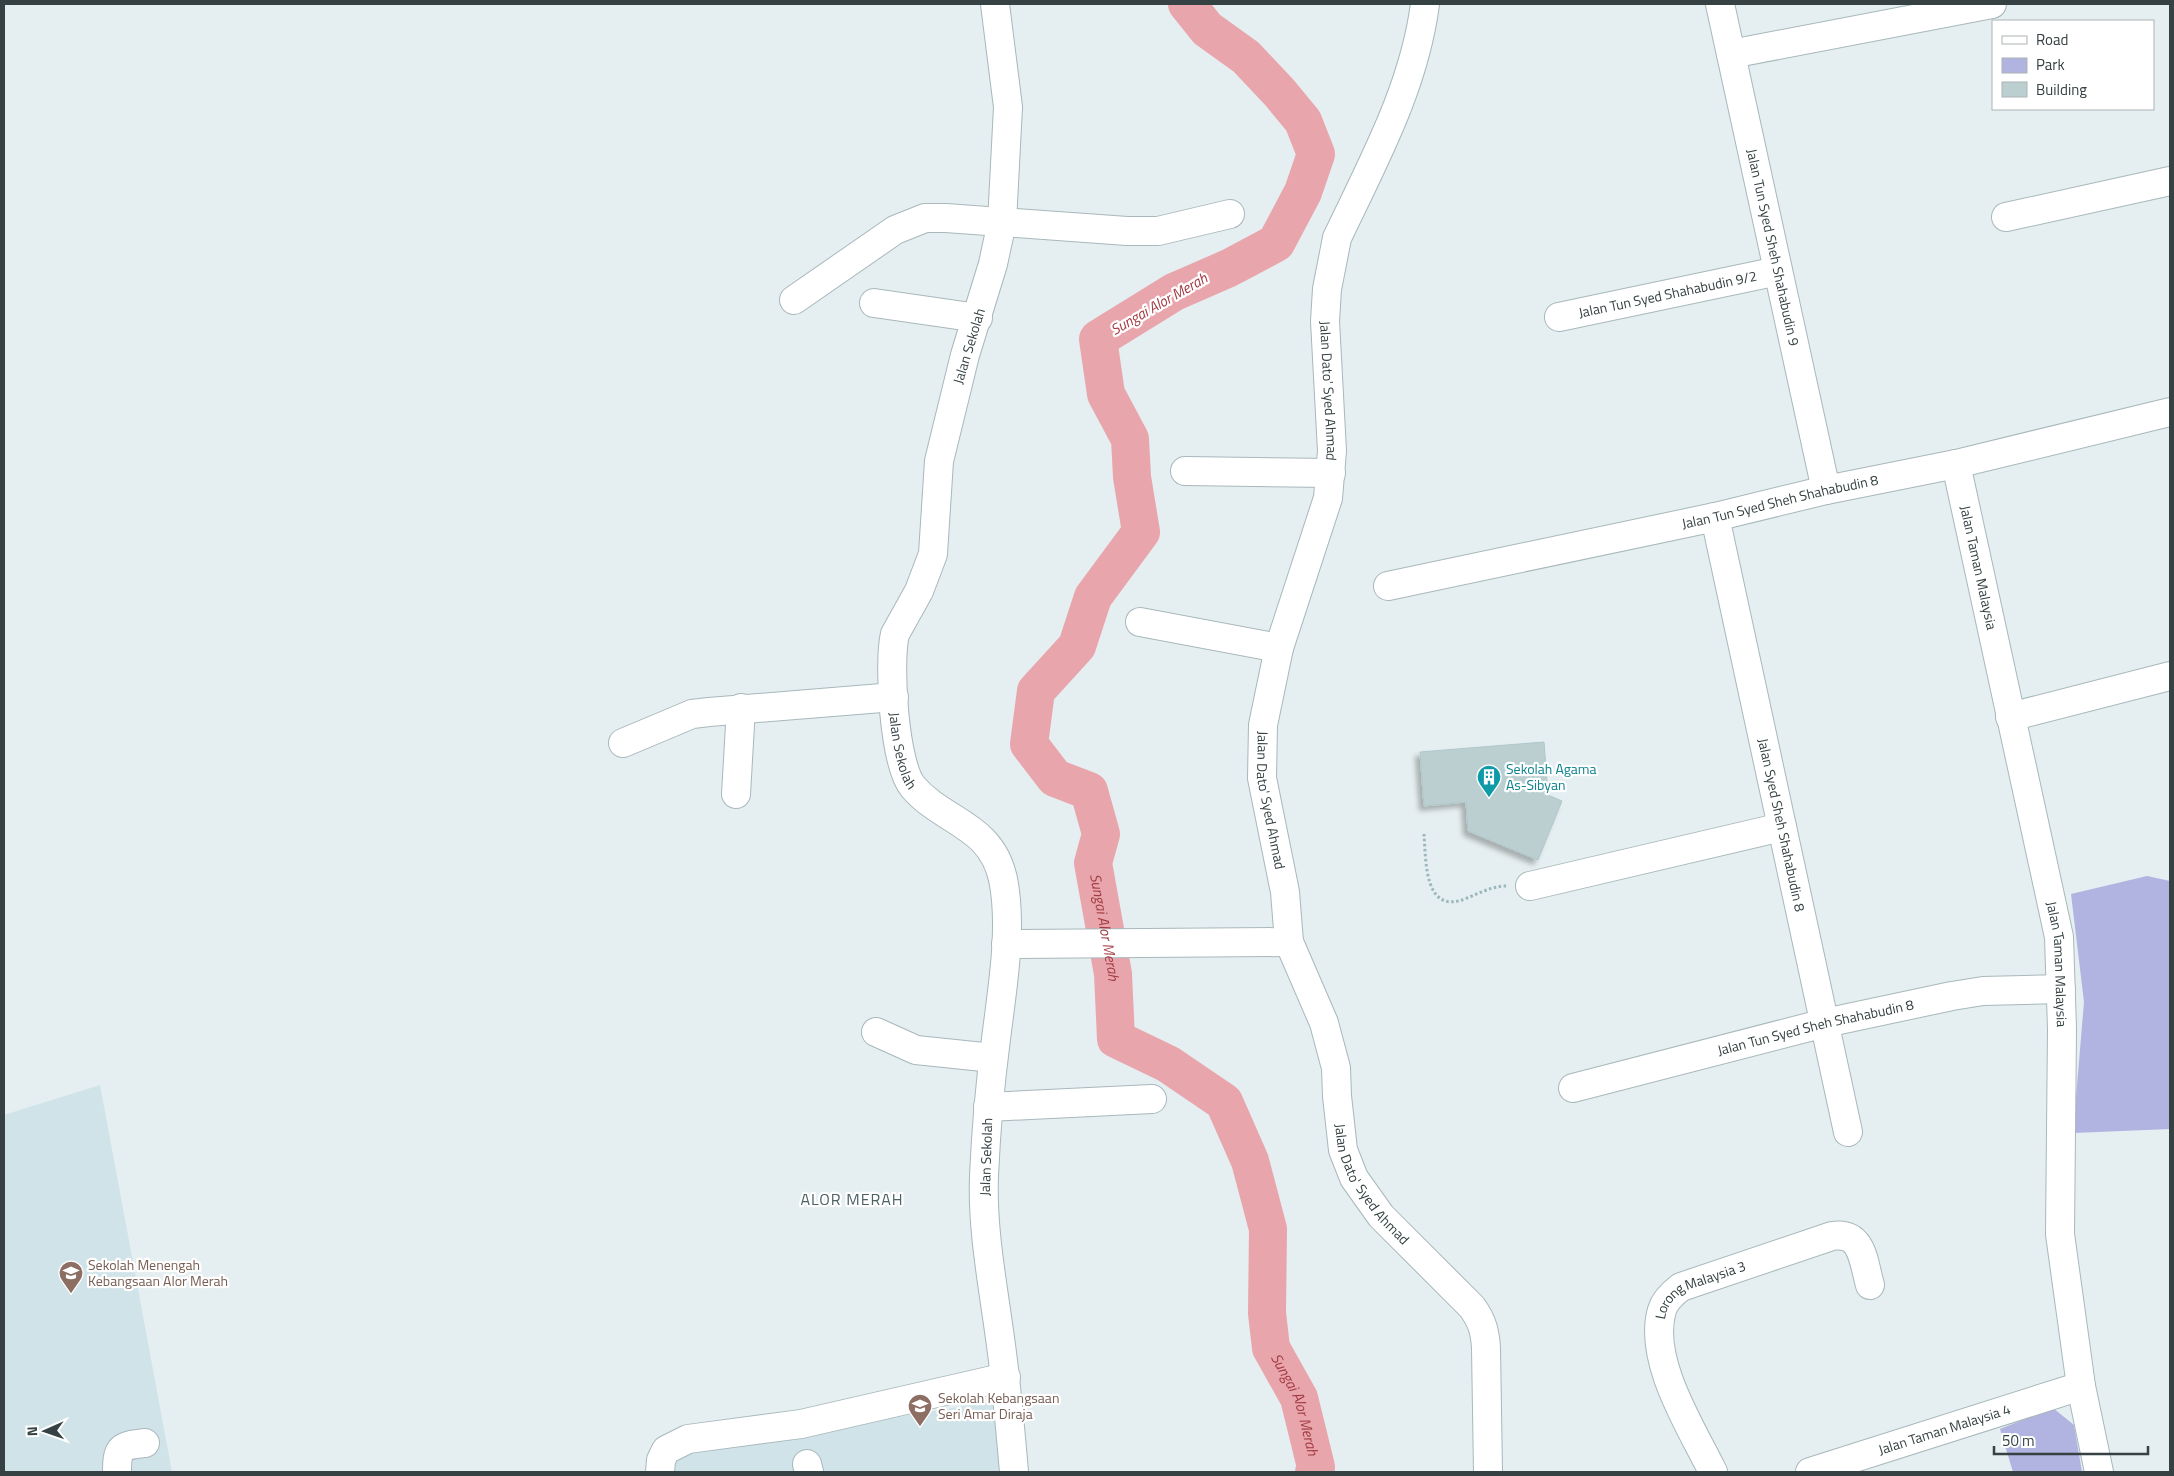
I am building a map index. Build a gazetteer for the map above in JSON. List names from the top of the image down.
{
  "streets": {
    "street": [
      "Jalan Tun Syed Sheh Shahabudin 9",
      "Jalan Tun Syed Shahabudin 9/2",
      "Jalan Sekolah",
      "Jalan Dato' Syed Ahmad",
      "Jalan Tun Syed Sheh Shahabudin 8",
      "Jalan Taman Malaysia",
      "Jalan Syed Sheh Shahabudin 8",
      "Lorong Malaysia 3",
      "Jalan Taman Malaysia 4"
    ]
  },
  "crossings": [
    ["Jalan Tun Syed Sheh Shahabudin 9", "Jalan Tun Syed Shahabudin 9/2"],
    ["Jalan Tun Syed Sheh Shahabudin 9", "Jalan Tun Syed Sheh Shahabudin 8"],
    ["Jalan Tun Syed Sheh Shahabudin 8", "Jalan Taman Malaysia"],
    ["Jalan Tun Syed Sheh Shahabudin 8", "Jalan Syed Sheh Shahabudin 8"],
    ["Jalan Taman Malaysia", "Jalan Taman Malaysia 4"]
  ],
  "districts": ["ALOR MERAH"],
  "water": ["Sungai Alor Merah"],
  "places": {
    "building": ["Sekolah Agama As-Sibyan"],
    "school or university": ["Sekolah Menengah Kebangsaan Alor Merah", "Sekolah Kebangsaan Seri Amar Diraja"]
  },
  "legend": ["Road", "Park", "Building"],
  "scale_bar": "50 m",
  "north": "left"
}
